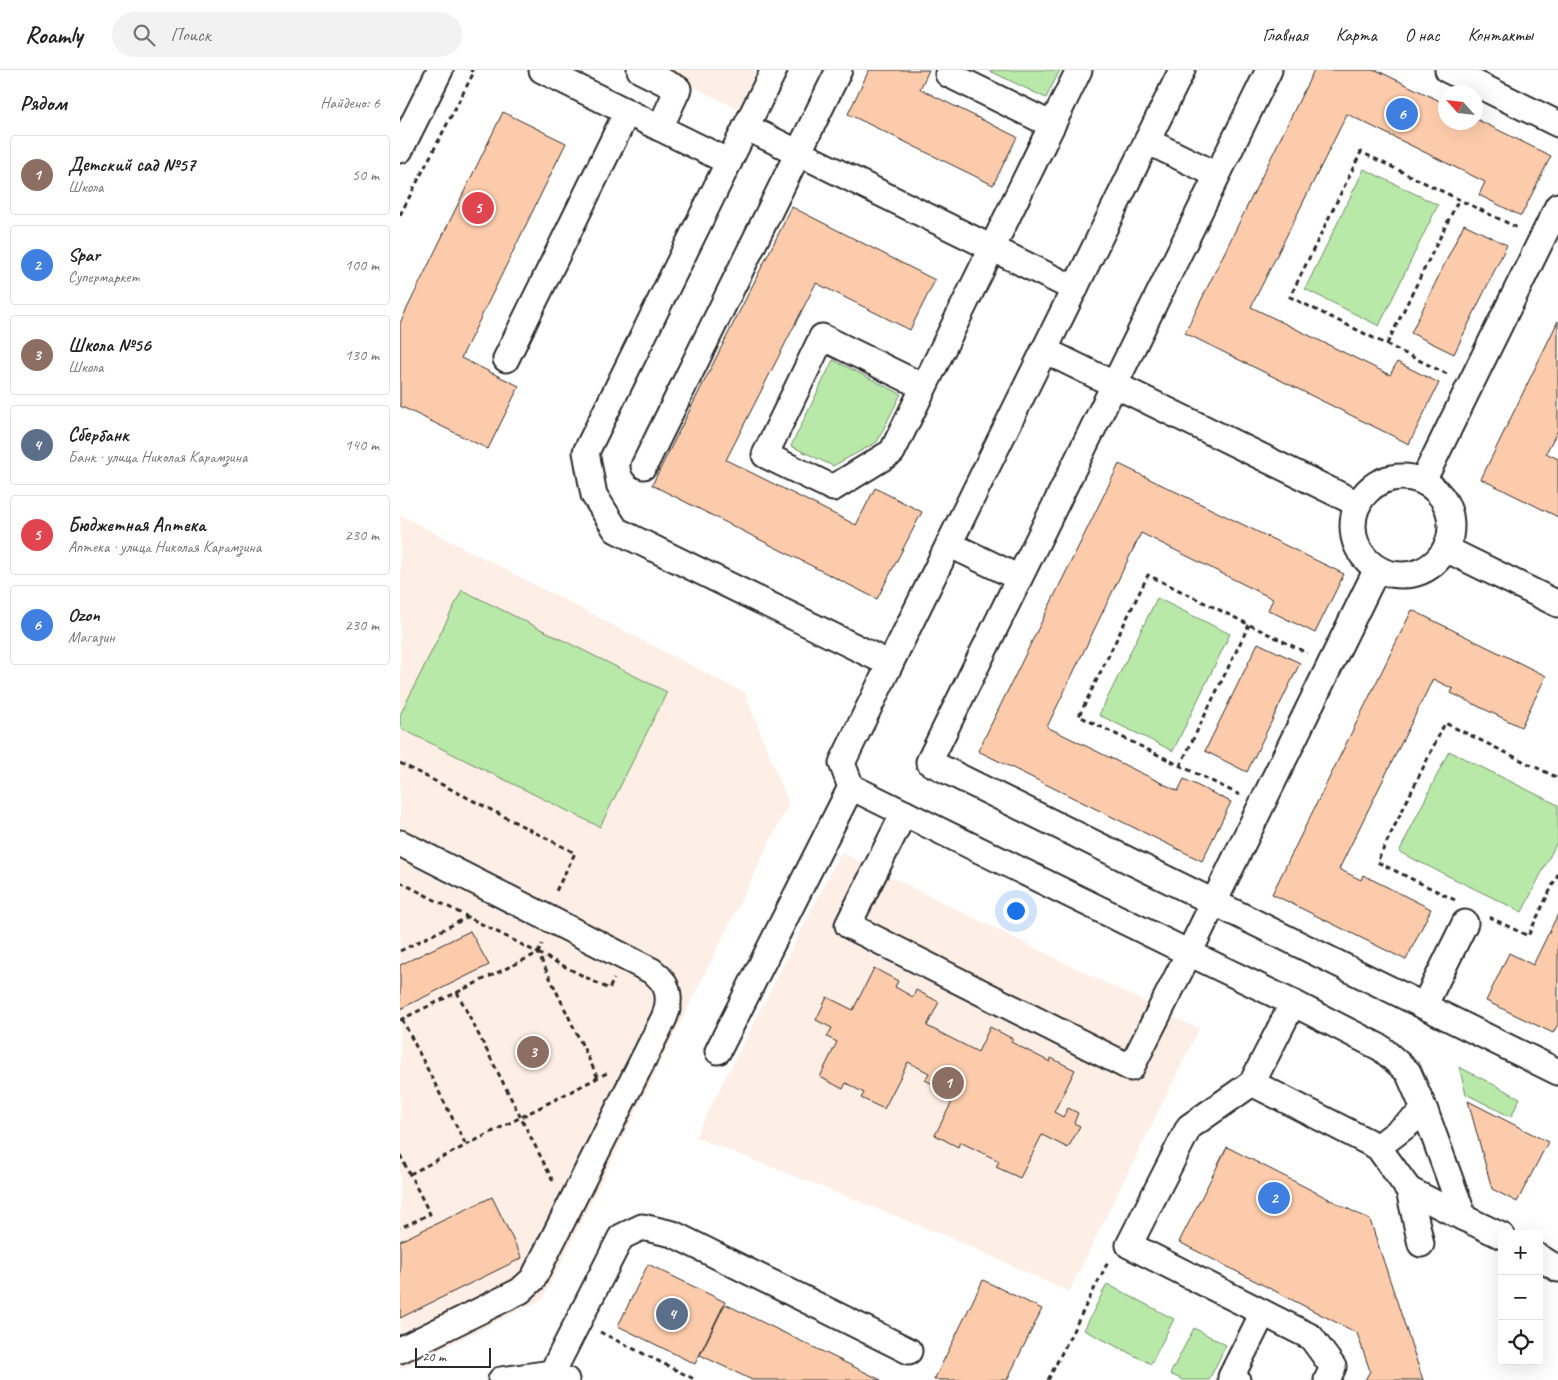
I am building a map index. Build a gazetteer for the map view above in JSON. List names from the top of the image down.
{
  "scale_bar": "20 m",
  "north": "top left",
  "page": {
    "header": "Roamly",
    "search": "Поиск",
    "nav": [
      "Главная",
      "Карта",
      "О нас",
      "Контакты"
    ],
    "heading": ["Рядом", "Найдено: 6"],
    "pins": [
      "6",
      "5",
      "3",
      "1",
      "2",
      "4"
    ],
    "list": [
      {
        "mark": "1",
        "name": "Детский сад №57",
        "note": "Школа",
        "value": "50 m"
      },
      {
        "mark": "2",
        "name": "Spar",
        "note": "Супермаркет",
        "value": "100 m"
      },
      {
        "mark": "3",
        "name": "Школа №56",
        "note": "Школа",
        "value": "130 m"
      },
      {
        "mark": "4",
        "name": "Сбербанк",
        "note": "Банк · улица Николая Карамзина",
        "value": "140 m"
      },
      {
        "mark": "5",
        "name": "Бюджетная Аптека",
        "note": "Аптека · улица Николая Карамзина",
        "value": "230 m"
      },
      {
        "mark": "6",
        "name": "Ozon",
        "note": "Магазин",
        "value": "230 m"
      }
    ],
    "map_buttons": ["+", "−"],
    "scale": "20 m"
  }
}
